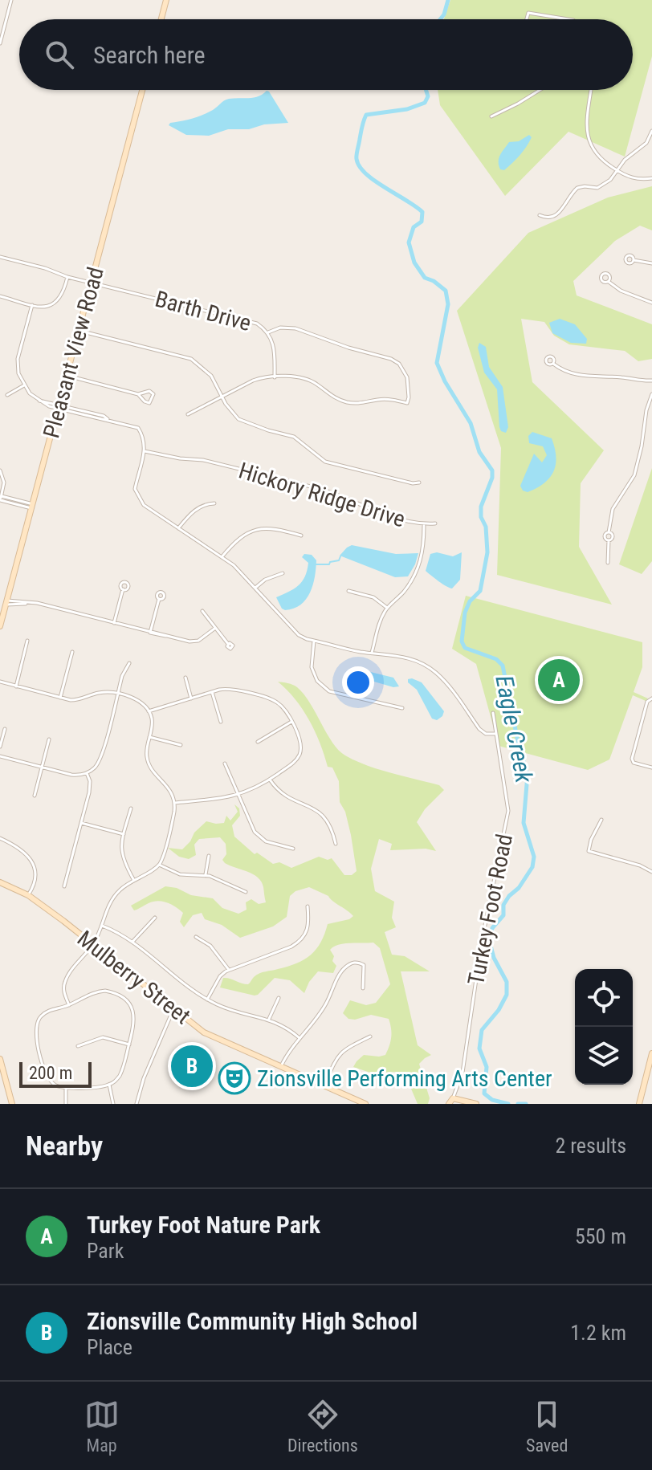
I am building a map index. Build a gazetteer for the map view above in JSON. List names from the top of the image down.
{
  "streets": {
    "main road": ["Pleasant View Road", "Turkey Foot Road", "Mulberry Street"],
    "street": ["Barth Drive", "Hickory Ridge Drive"]
  },
  "crossings": [
    ["Barth Drive", "Pleasant View Road"]
  ],
  "water": ["Eagle Creek"],
  "places": {
    "theatre": ["Zionsville Performing Arts Center"]
  },
  "scale_bar": "200 m",
  "page": {
    "search": "Search here",
    "pins": ["A", "B"],
    "scale": "200 m",
    "heading": ["Nearby", "2 results"],
    "list": [
      {
        "mark": "A",
        "name": "Turkey Foot Nature Park",
        "note": "Park",
        "value": "550 m"
      },
      {
        "mark": "B",
        "name": "Zionsville Community High School",
        "note": "Place",
        "value": "1.2 km"
      }
    ],
    "nav": ["Map", "Directions", "Saved"]
  }
}
